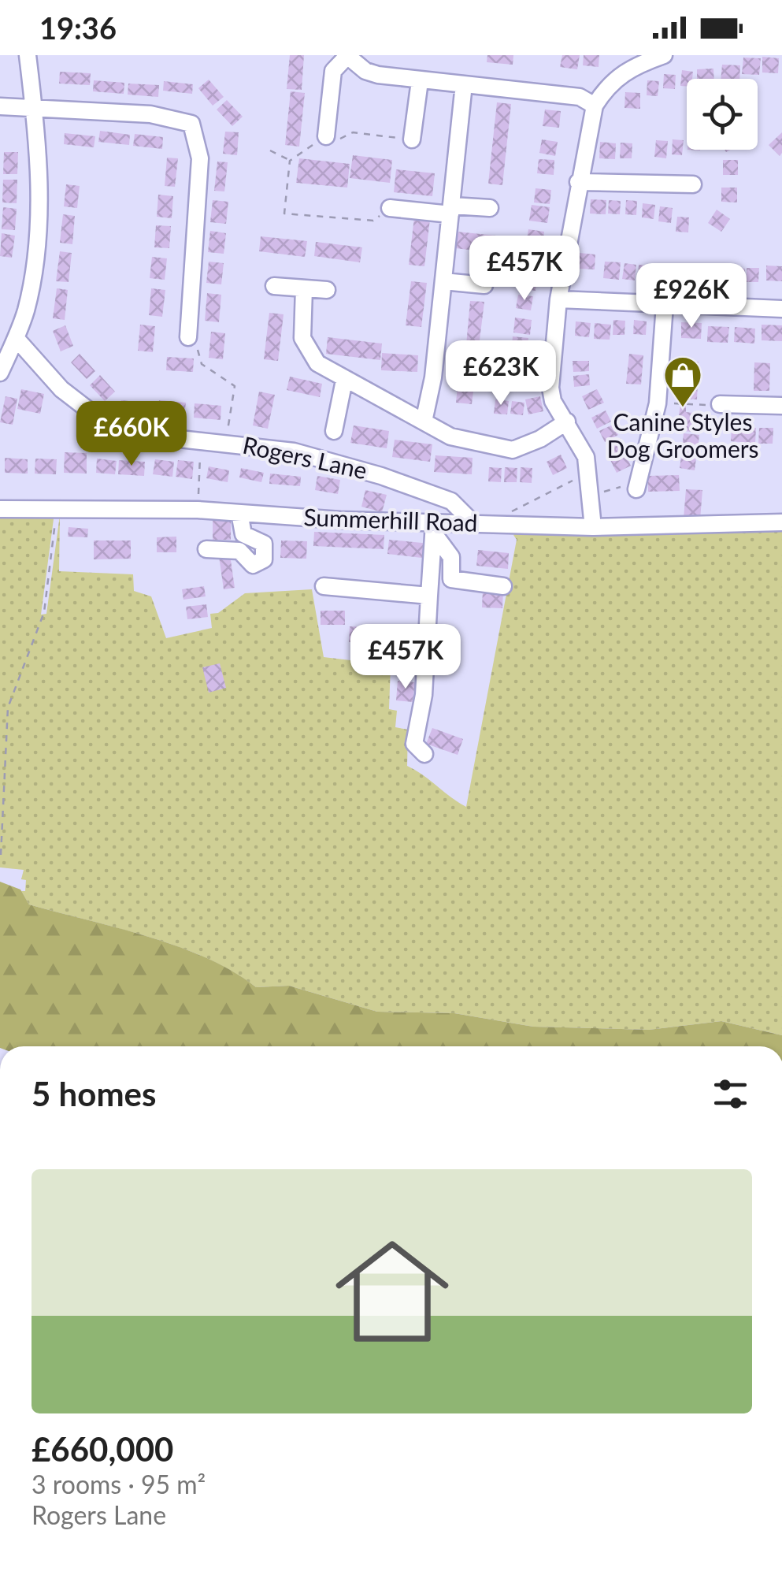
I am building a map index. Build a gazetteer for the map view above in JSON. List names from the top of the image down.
{
  "streets": {
    "street": ["Rogers Lane", "Summerhill Road"]
  },
  "crossings": [
    ["Rogers Lane", "Summerhill Road"]
  ],
  "places": {
    "shop": ["Canine Styles Dog Groomers"]
  },
  "page": {
    "status": "19:36",
    "price": [
      "£457K",
      "£926K",
      "£623K",
      "£660K",
      "£457K"
    ],
    "heading": "5 homes",
    "list": [
      {
        "name": "£660,000",
        "note": "3 rooms · 95 m² · Rogers Lane"
      }
    ]
  }
}
